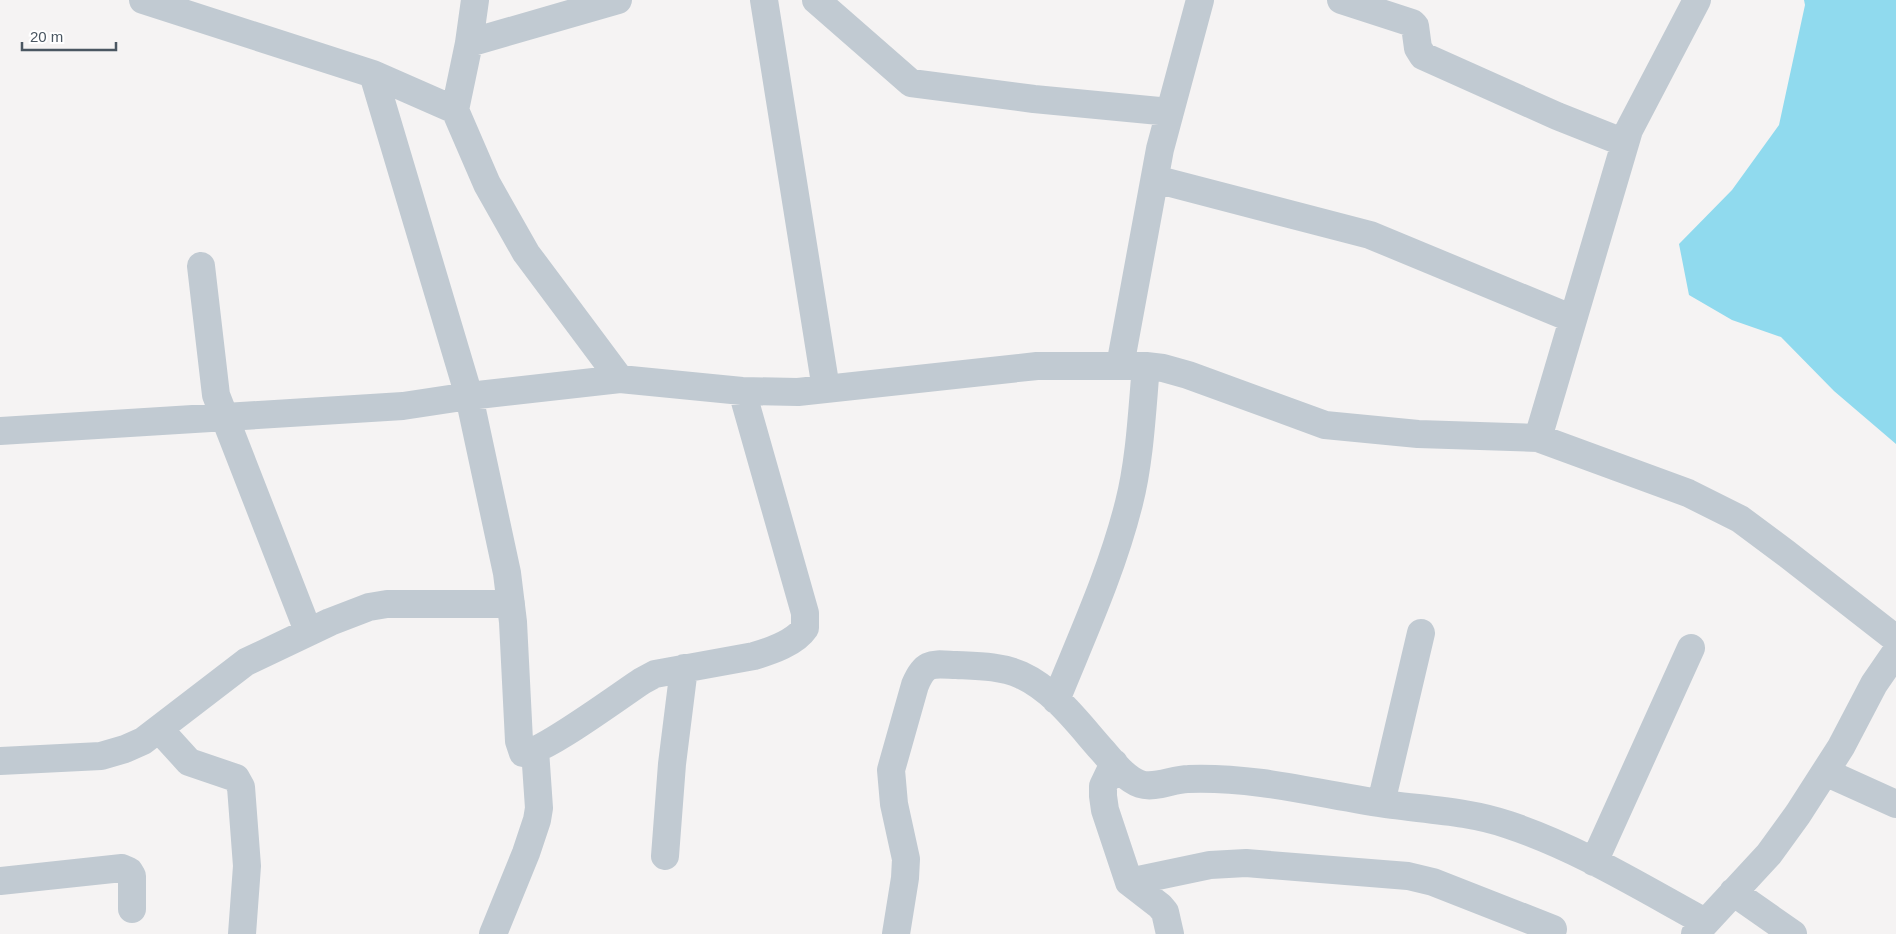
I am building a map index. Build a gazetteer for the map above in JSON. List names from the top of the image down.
{
  "scale_bar": "20 m"
}
